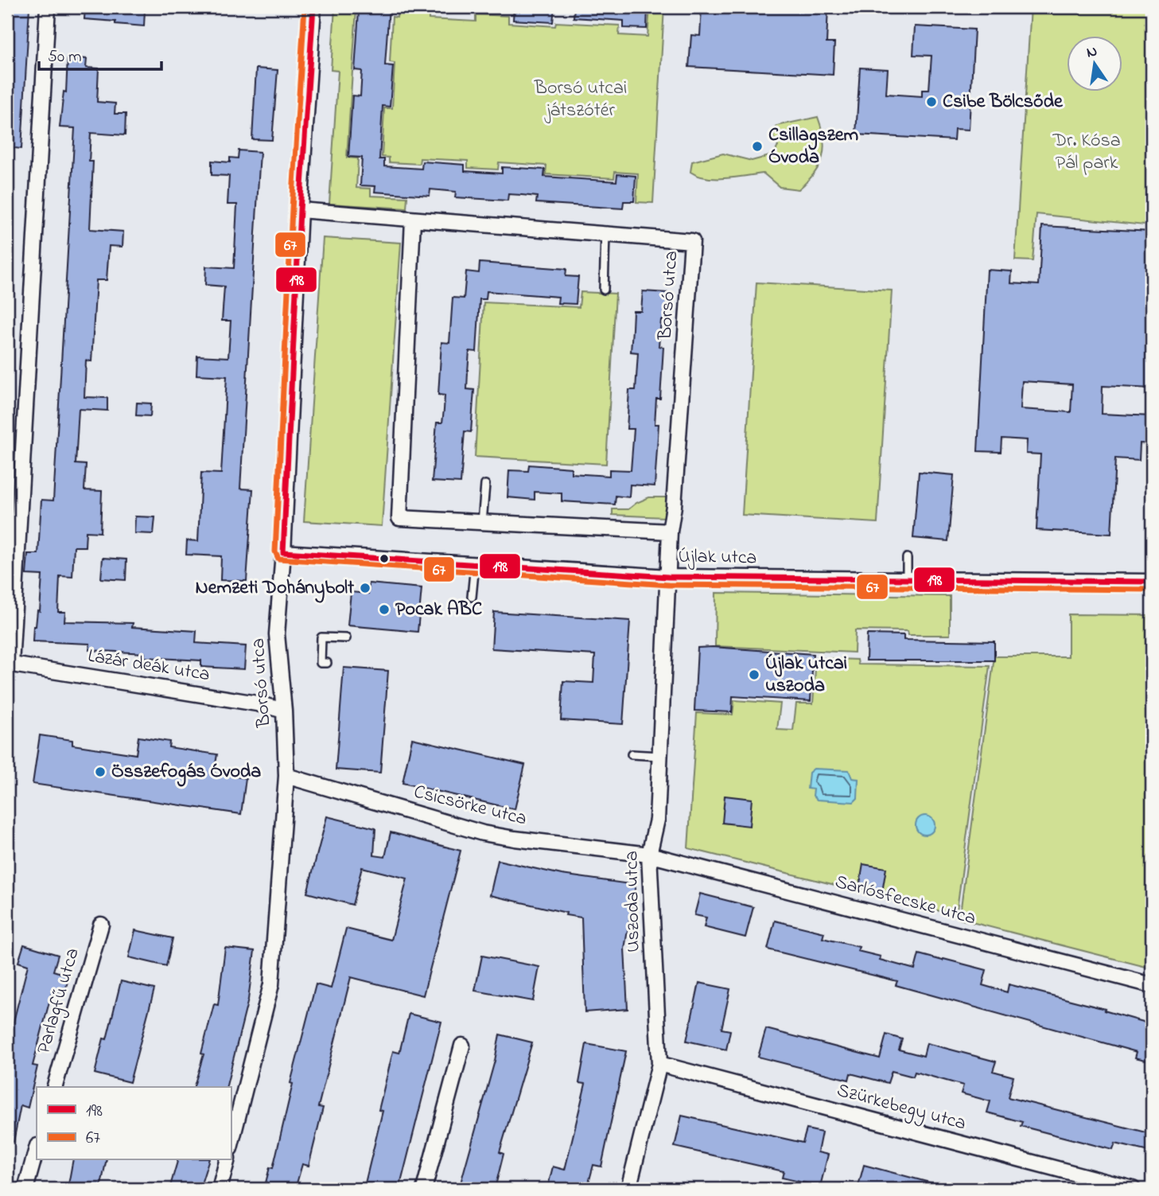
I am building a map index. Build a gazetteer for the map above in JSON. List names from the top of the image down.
{
  "streets": {
    "street": [
      "Borsó utca",
      "Újlak utca",
      "Lázár deák utca",
      "Csicsörke utca",
      "Sarlósfecske utca",
      "Uszoda utca",
      "Parlagfű utca",
      "Szürkebegy utca"
    ]
  },
  "crossings": [
    ["Borsó utca", "Újlak utca"],
    ["Borsó utca", "Lázár deák utca"],
    ["Borsó utca", "Csicsörke utca"],
    ["Borsó utca", "Uszoda utca"],
    ["Újlak utca", "Uszoda utca"],
    ["Csicsörke utca", "Sarlósfecske utca"],
    ["Csicsörke utca", "Uszoda utca"],
    ["Sarlósfecske utca", "Uszoda utca"],
    ["Uszoda utca", "Szürkebegy utca"]
  ],
  "parks": ["Borsó utcai játszótér", "Dr. Kósa Pál park"],
  "places": [
    "Csibe Bölcsőde",
    "Csillagszem Óvoda",
    "Nemzeti Dohánybolt",
    "Pocak ABC",
    "Újlak utcai uszoda",
    "Összefogás Óvoda"
  ],
  "lines": ["transit line 198", "transit line 67"],
  "legend": ["198", "67"],
  "scale_bar": "50 m",
  "north": "top"
}
